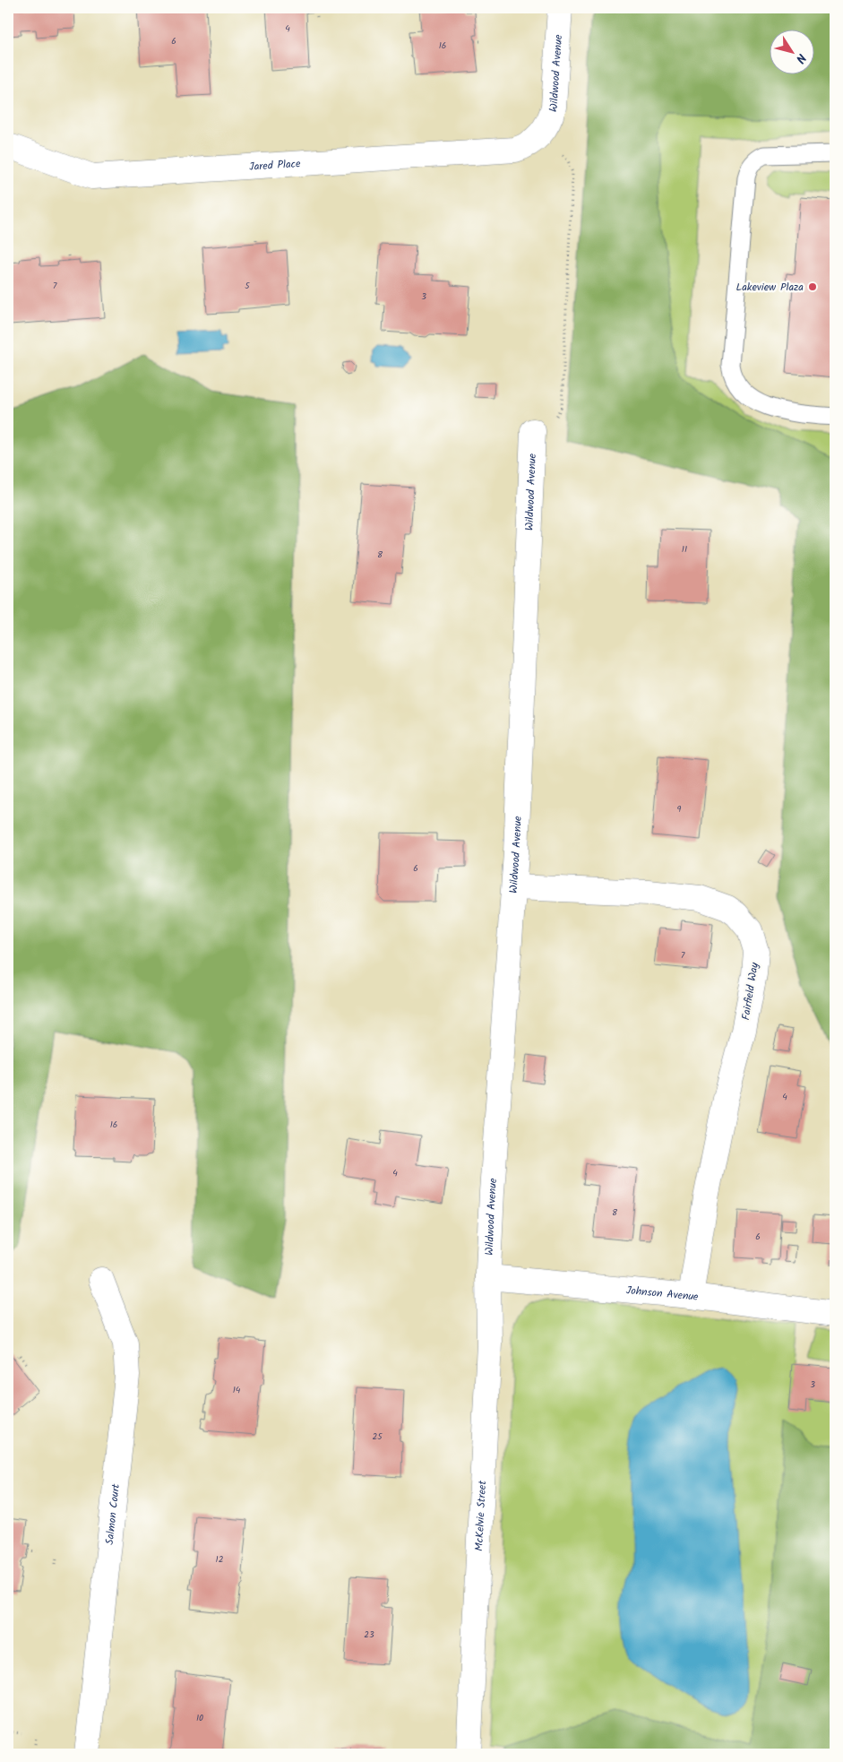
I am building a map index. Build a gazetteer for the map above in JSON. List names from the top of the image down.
{
  "streets": {
    "street": [
      "Wildwood Avenue",
      "Jared Place",
      "Fairfield Way",
      "Johnson Avenue",
      "Salmon Court",
      "McKelvie Street"
    ]
  },
  "crossings": [
    ["Wildwood Avenue", "Jared Place"],
    ["Wildwood Avenue", "Fairfield Way"],
    ["Wildwood Avenue", "Johnson Avenue"],
    ["Wildwood Avenue", "McKelvie Street"],
    ["Fairfield Way", "Johnson Avenue"],
    ["Johnson Avenue", "McKelvie Street"]
  ],
  "places": ["Lakeview Plaza"],
  "house_numbers": [
    "4",
    "6",
    "16",
    "7",
    "5",
    "3",
    "11",
    "8",
    "9",
    "6",
    "7",
    "4",
    "16",
    "4",
    "8",
    "6",
    "3",
    "14",
    "25",
    "12",
    "23",
    "10"
  ],
  "north": "bottom right"
}
